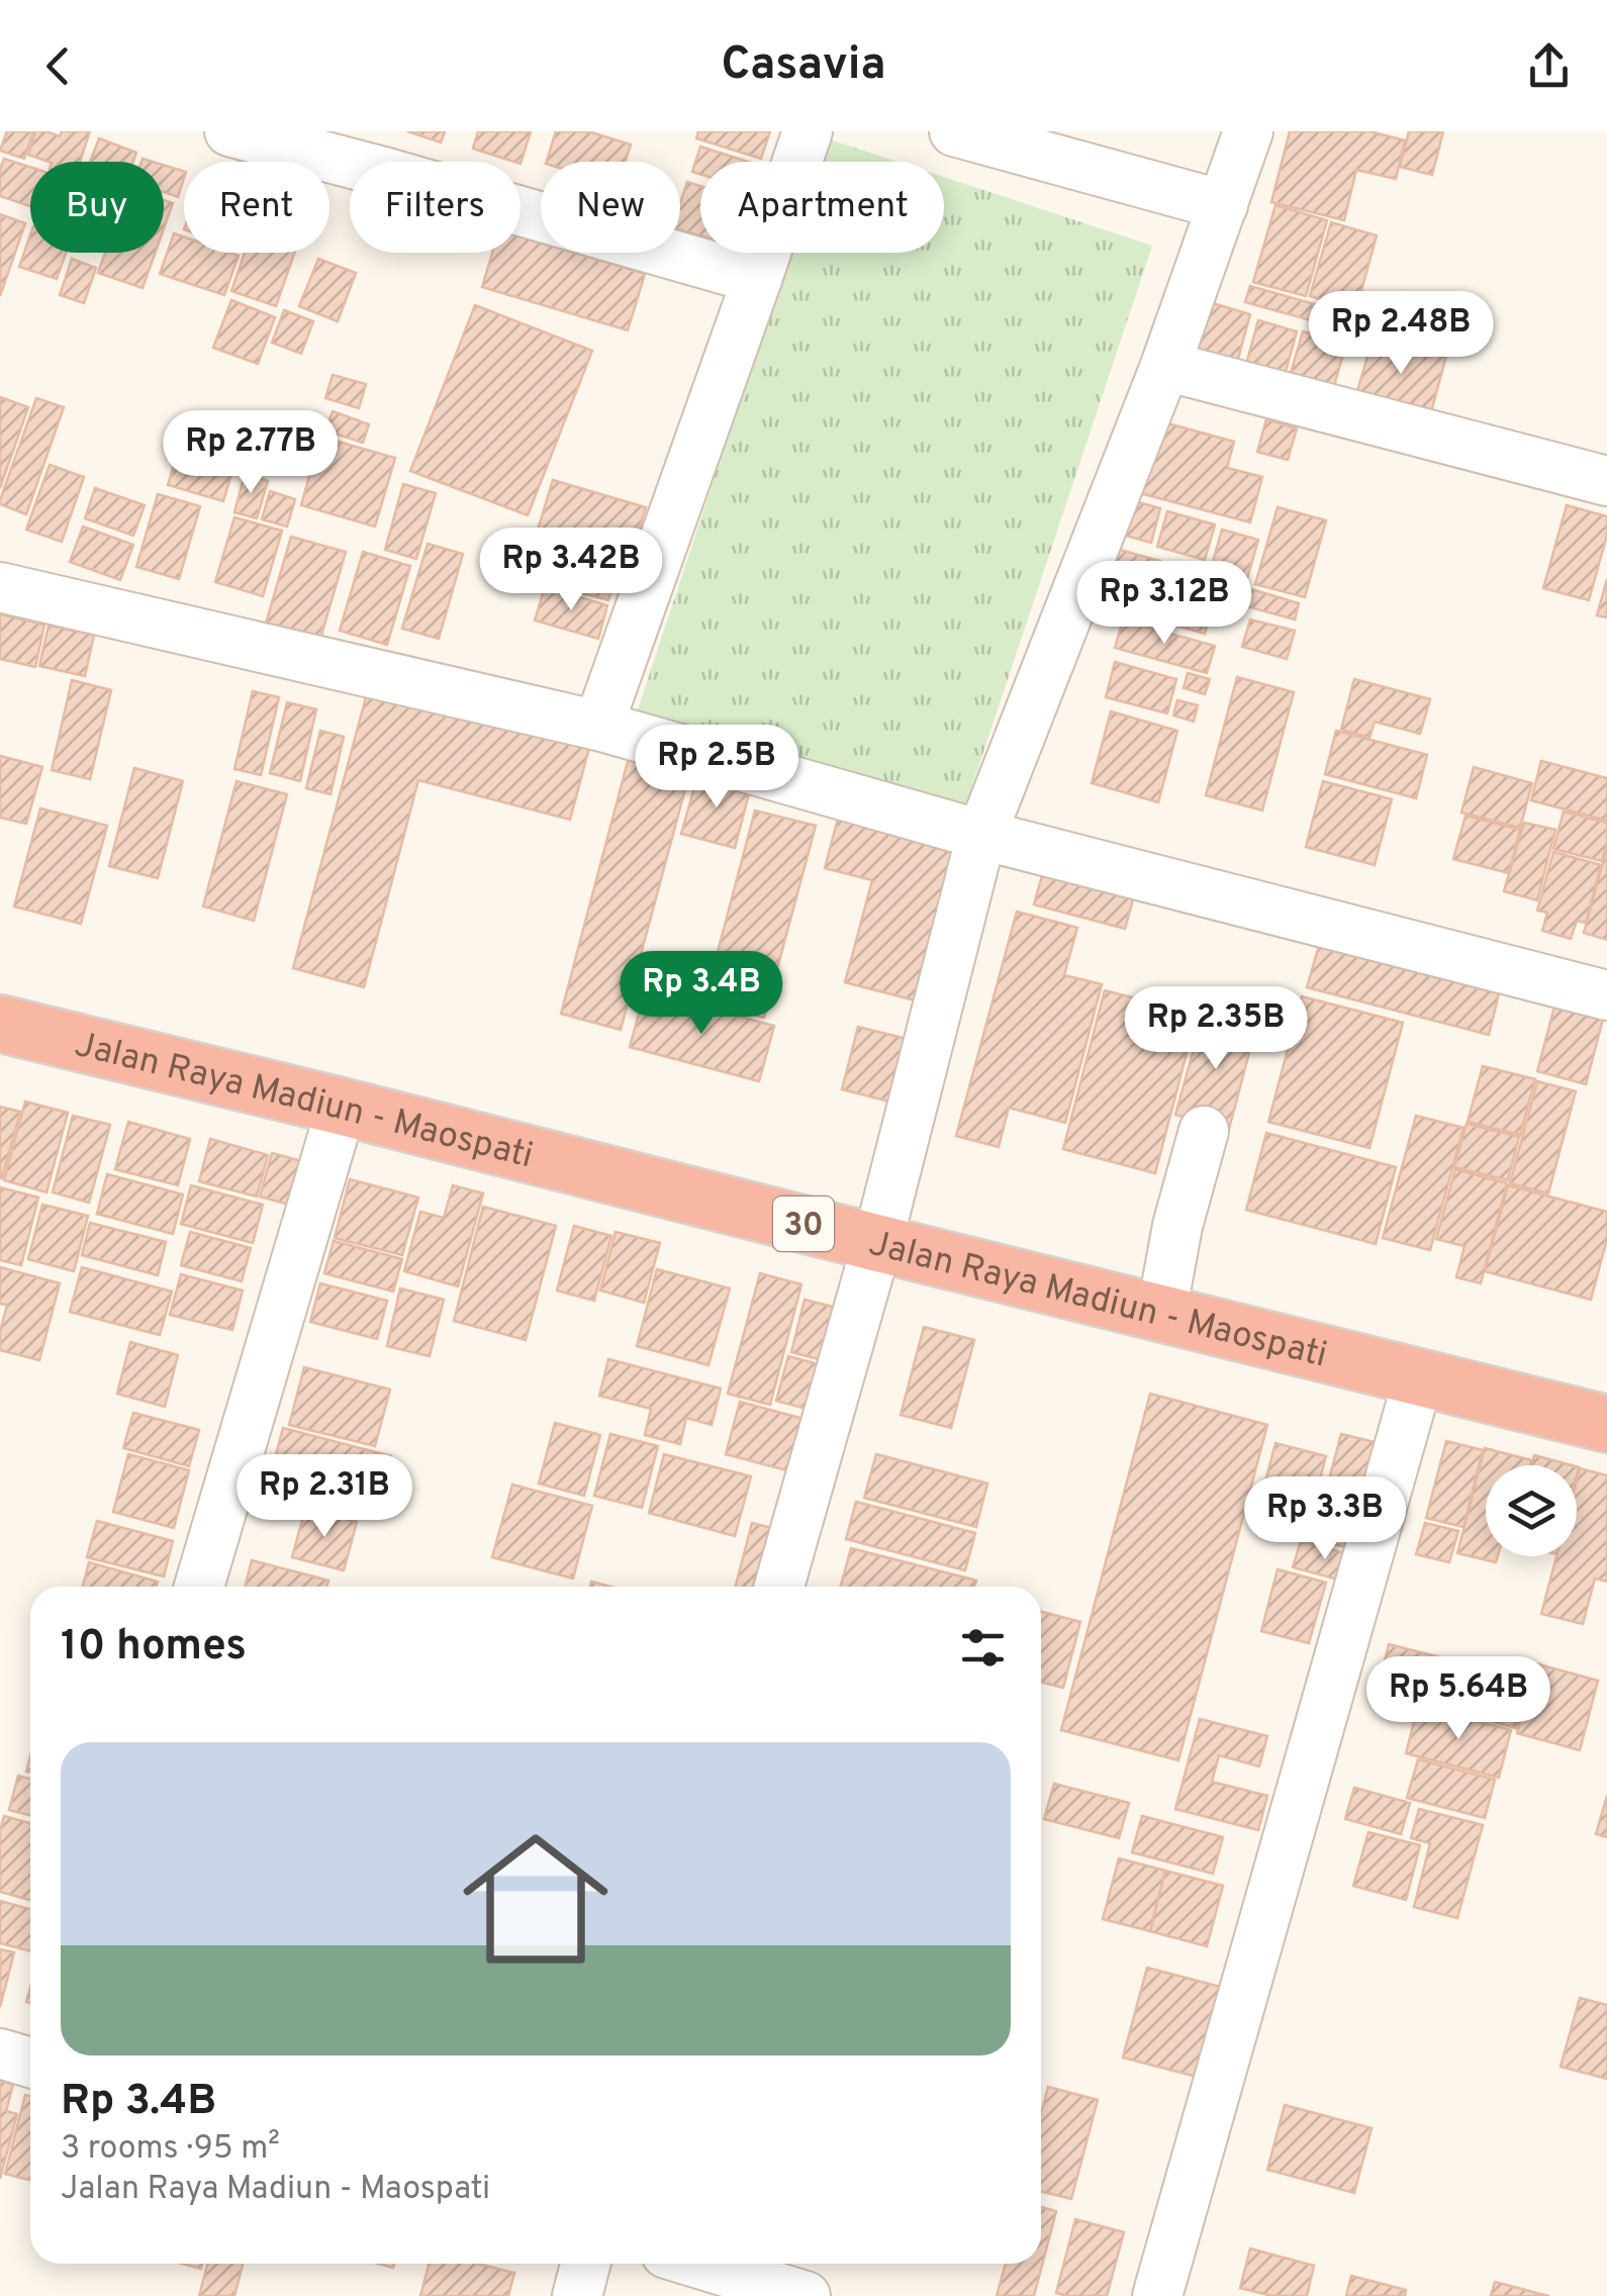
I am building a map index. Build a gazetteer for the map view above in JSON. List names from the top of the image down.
{
  "streets": {
    "highway": ["Jalan Raya Madiun - Maospati", "30"]
  },
  "page": {
    "header": "Casavia",
    "chip": [
      "Buy",
      "Rent",
      "Filters",
      "New",
      "Apartment"
    ],
    "price": [
      "Rp 2.48B",
      "Rp 2.77B",
      "Rp 3.42B",
      "Rp 3.12B",
      "Rp 2.5B",
      "Rp 3.4B",
      "Rp 2.35B",
      "Rp 2.31B",
      "Rp 3.3B",
      "Rp 5.64B"
    ],
    "heading": "10 homes",
    "list": [
      {
        "name": "Rp 3.4B",
        "note": "3 rooms · 95 m² · Jalan Raya Madiun - Maospati"
      }
    ]
  }
}
